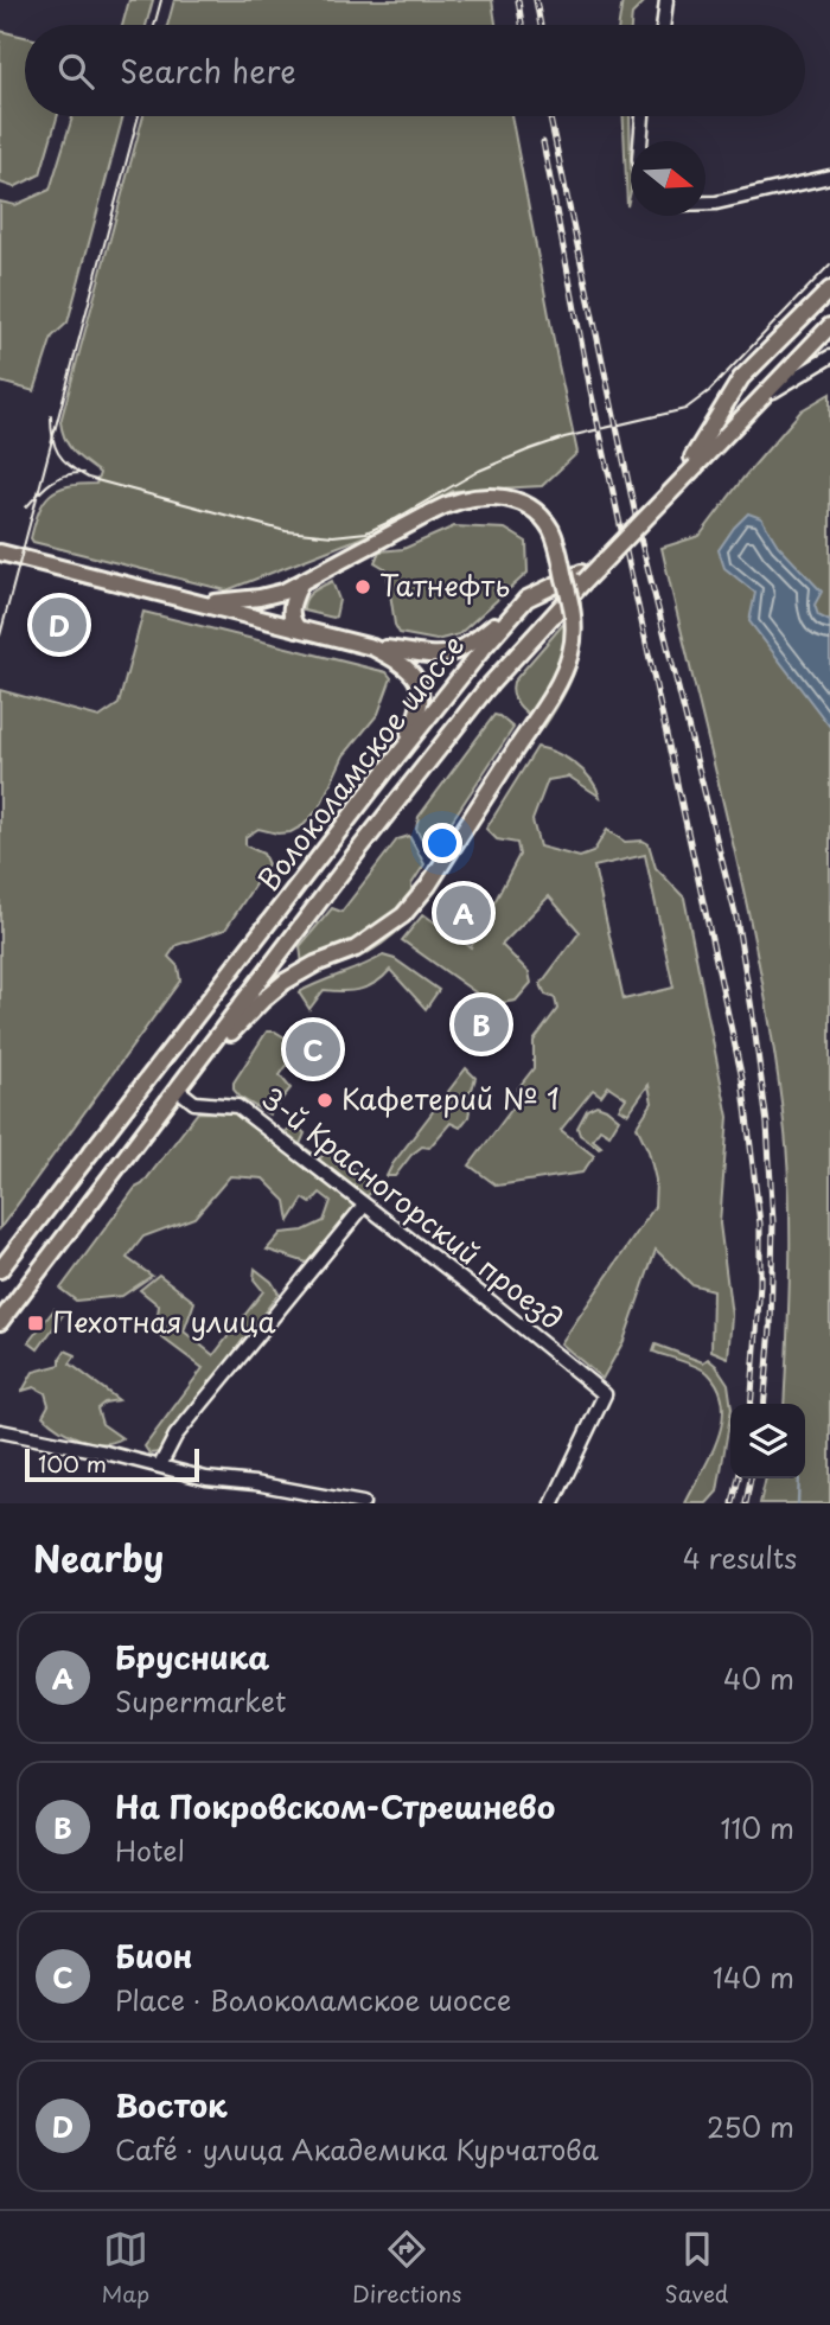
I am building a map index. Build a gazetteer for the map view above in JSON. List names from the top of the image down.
{
  "streets": {
    "main road": ["Волоколамское шоссе"],
    "street": ["3-й Красногорский проезд"]
  },
  "crossings": [
    ["Волоколамское шоссе", "3-й Красногорский проезд"]
  ],
  "places": {
    "other": ["Татнефть", "Кафетерий № 1"],
    "transit": ["Пехотная улица"]
  },
  "scale_bar": "100 m",
  "north": "right",
  "page": {
    "search": "Search here",
    "pins": [
      "D",
      "A",
      "B",
      "C"
    ],
    "scale": "100 m",
    "heading": ["Nearby", "4 results"],
    "list": [
      {
        "mark": "A",
        "name": "Брусника",
        "note": "Supermarket",
        "value": "40 m"
      },
      {
        "mark": "B",
        "name": "На Покровском-Стрешнево",
        "note": "Hotel",
        "value": "110 m"
      },
      {
        "mark": "C",
        "name": "Бион",
        "note": "Place · Волоколамское шоссе",
        "value": "140 m"
      },
      {
        "mark": "D",
        "name": "Восток",
        "note": "Café · улица Академика Курчатова",
        "value": "250 m"
      }
    ],
    "nav": ["Map", "Directions", "Saved"]
  }
}
